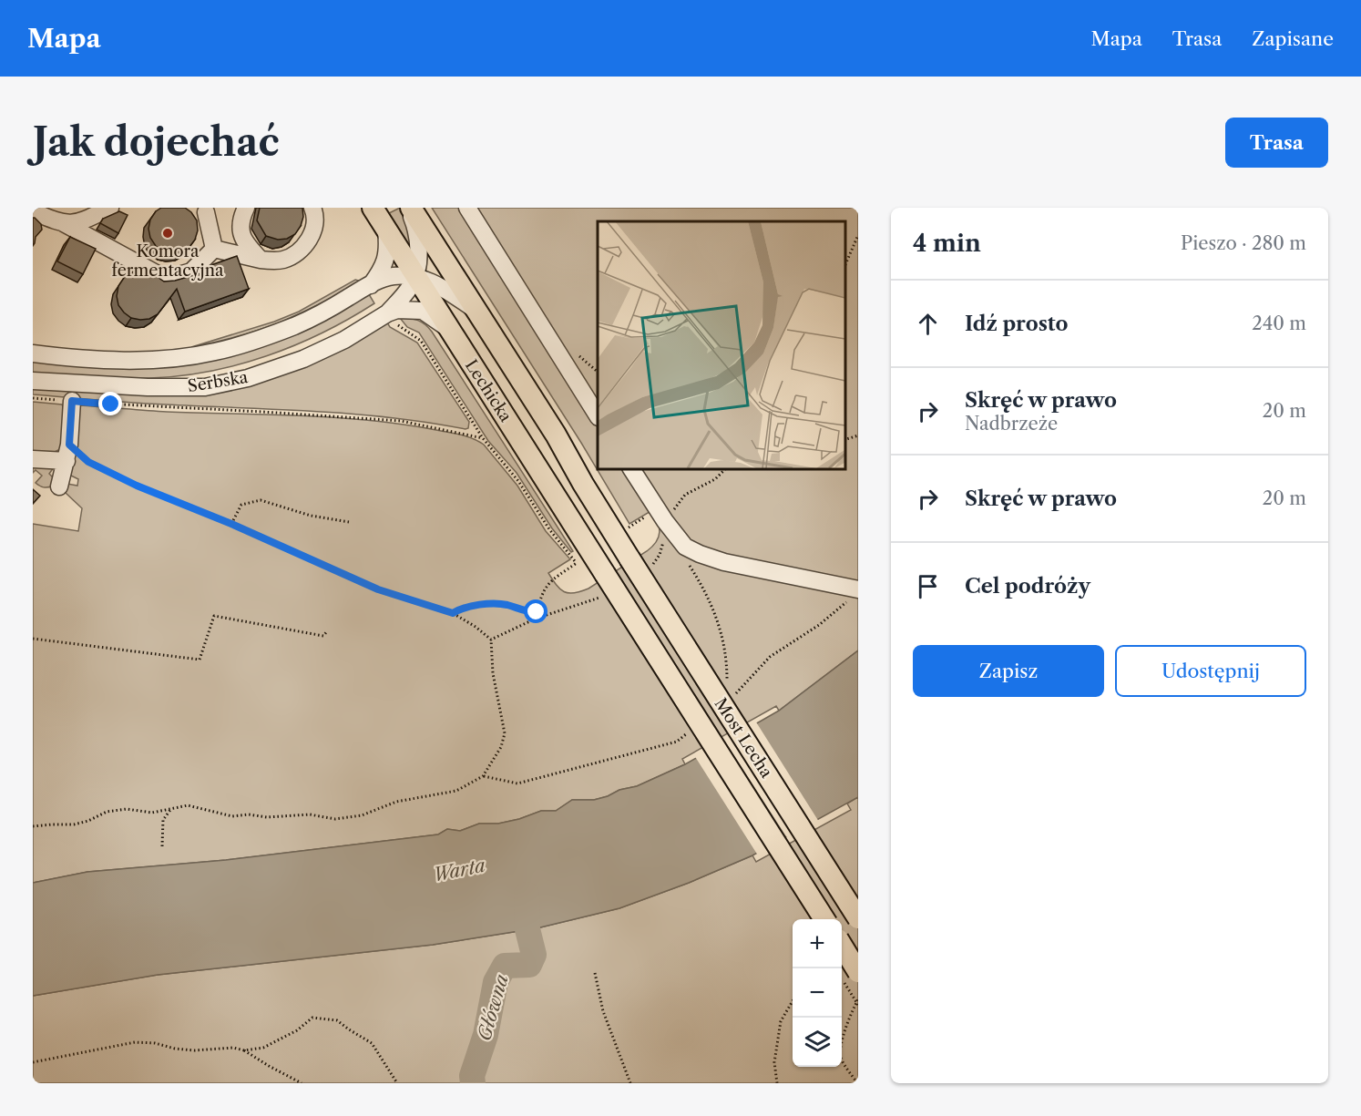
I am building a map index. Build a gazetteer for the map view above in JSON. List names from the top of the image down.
{
  "streets": {
    "main road": ["Lechicka", "Most Lecha"],
    "street": ["Serbska"]
  },
  "crossings": [
    ["Serbska", "Lechicka"],
    ["Lechicka", "Most Lecha"]
  ],
  "water": ["Warta", "Główna"],
  "places": ["Komora fermentacyjna"],
  "page": {
    "header": "Mapa",
    "nav": ["Mapa", "Trasa", "Zapisane"],
    "buttons": [
      "Trasa",
      ["Zapisz", "Udostępnij"]
    ],
    "title": "Jak dojechać",
    "heading": ["4 min", "Pieszo · 280 m"],
    "list": [
      ["Idź prosto", "240 m"],
      ["Skręć w prawo", "Nadbrzeże", "20 m"],
      ["Skręć w prawo", "20 m"],
      "Cel podróży"
    ],
    "map_buttons": ["+", "−"]
  }
}
